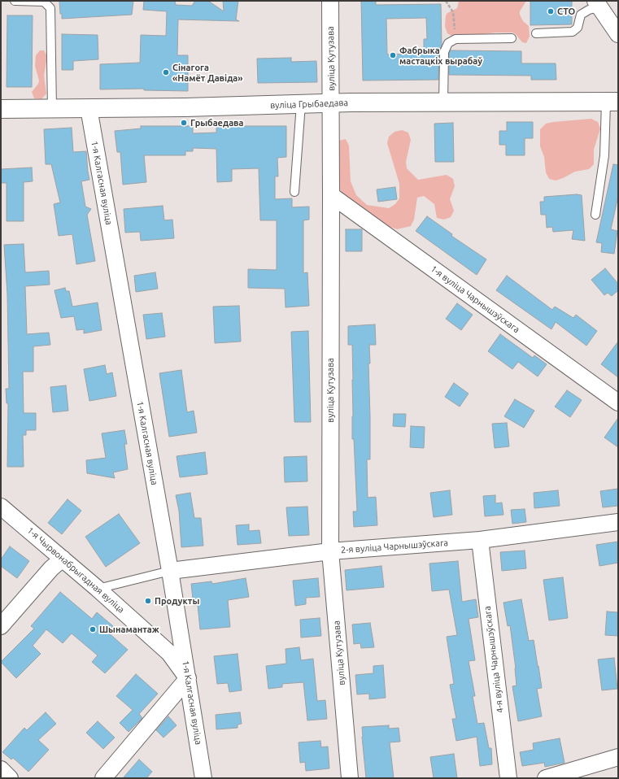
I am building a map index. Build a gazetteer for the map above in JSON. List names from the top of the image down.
{
  "streets": {
    "street": [
      "вуліца Кутузава",
      "вуліца Грыбаедава",
      "1-я Калгасная вуліца",
      "1-я вуліца Чарнышэўскага",
      "2-я вуліца Чарнышэўскага",
      "1-я Чырвонабрыгадная вуліца",
      "4-я вуліца Чарнышэўскага"
    ]
  },
  "crossings": [
    ["вуліца Кутузава", "вуліца Грыбаедава"],
    ["вуліца Кутузава", "1-я вуліца Чарнышэўскага"],
    ["вуліца Кутузава", "2-я вуліца Чарнышэўскага"],
    ["вуліца Грыбаедава", "1-я Калгасная вуліца"],
    ["1-я Калгасная вуліца", "2-я вуліца Чарнышэўскага"],
    ["1-я Калгасная вуліца", "1-я Чырвонабрыгадная вуліца"],
    ["2-я вуліца Чарнышэўскага", "4-я вуліца Чарнышэўскага"]
  ],
  "places": [
    "СТО",
    "Фабрыка мастацкіх вырабаў",
    "Сінагога «Намёт Давіда»",
    "Грыбаедава",
    "Продукты",
    "Шынамантаж"
  ]
}
